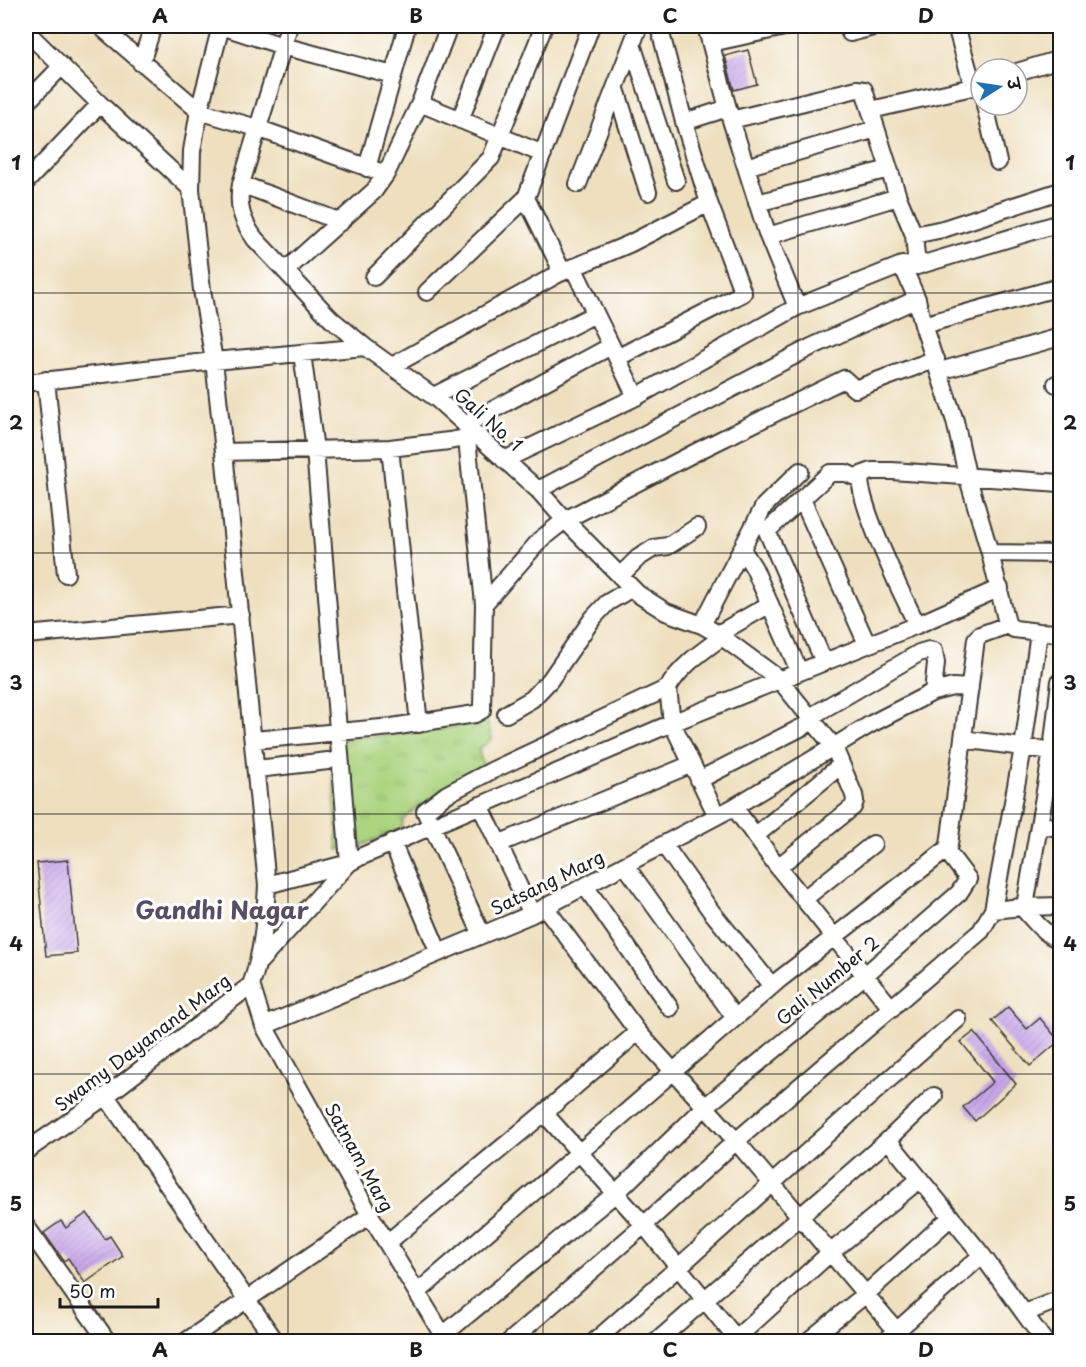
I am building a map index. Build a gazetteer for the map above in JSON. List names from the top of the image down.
{
  "streets": {
    "street": [
      "Gali No. 1",
      "Satsang Marg",
      "Gali Number 2",
      "Swamy Dayanand Marg",
      "Satnam Marg"
    ]
  },
  "crossings": [
    ["Gali No. 1", "Satsang Marg"],
    ["Satsang Marg", "Satnam Marg"],
    ["Gali Number 2", "Satnam Marg"],
    ["Swamy Dayanand Marg", "Satnam Marg"]
  ],
  "districts": ["Gandhi Nagar"],
  "scale_bar": "50 m",
  "north": "right",
  "grid": {
    "columns": [
      "A",
      "B",
      "C",
      "D"
    ],
    "rows": [
      "1",
      "2",
      "3",
      "4",
      "5"
    ]
  }
}
